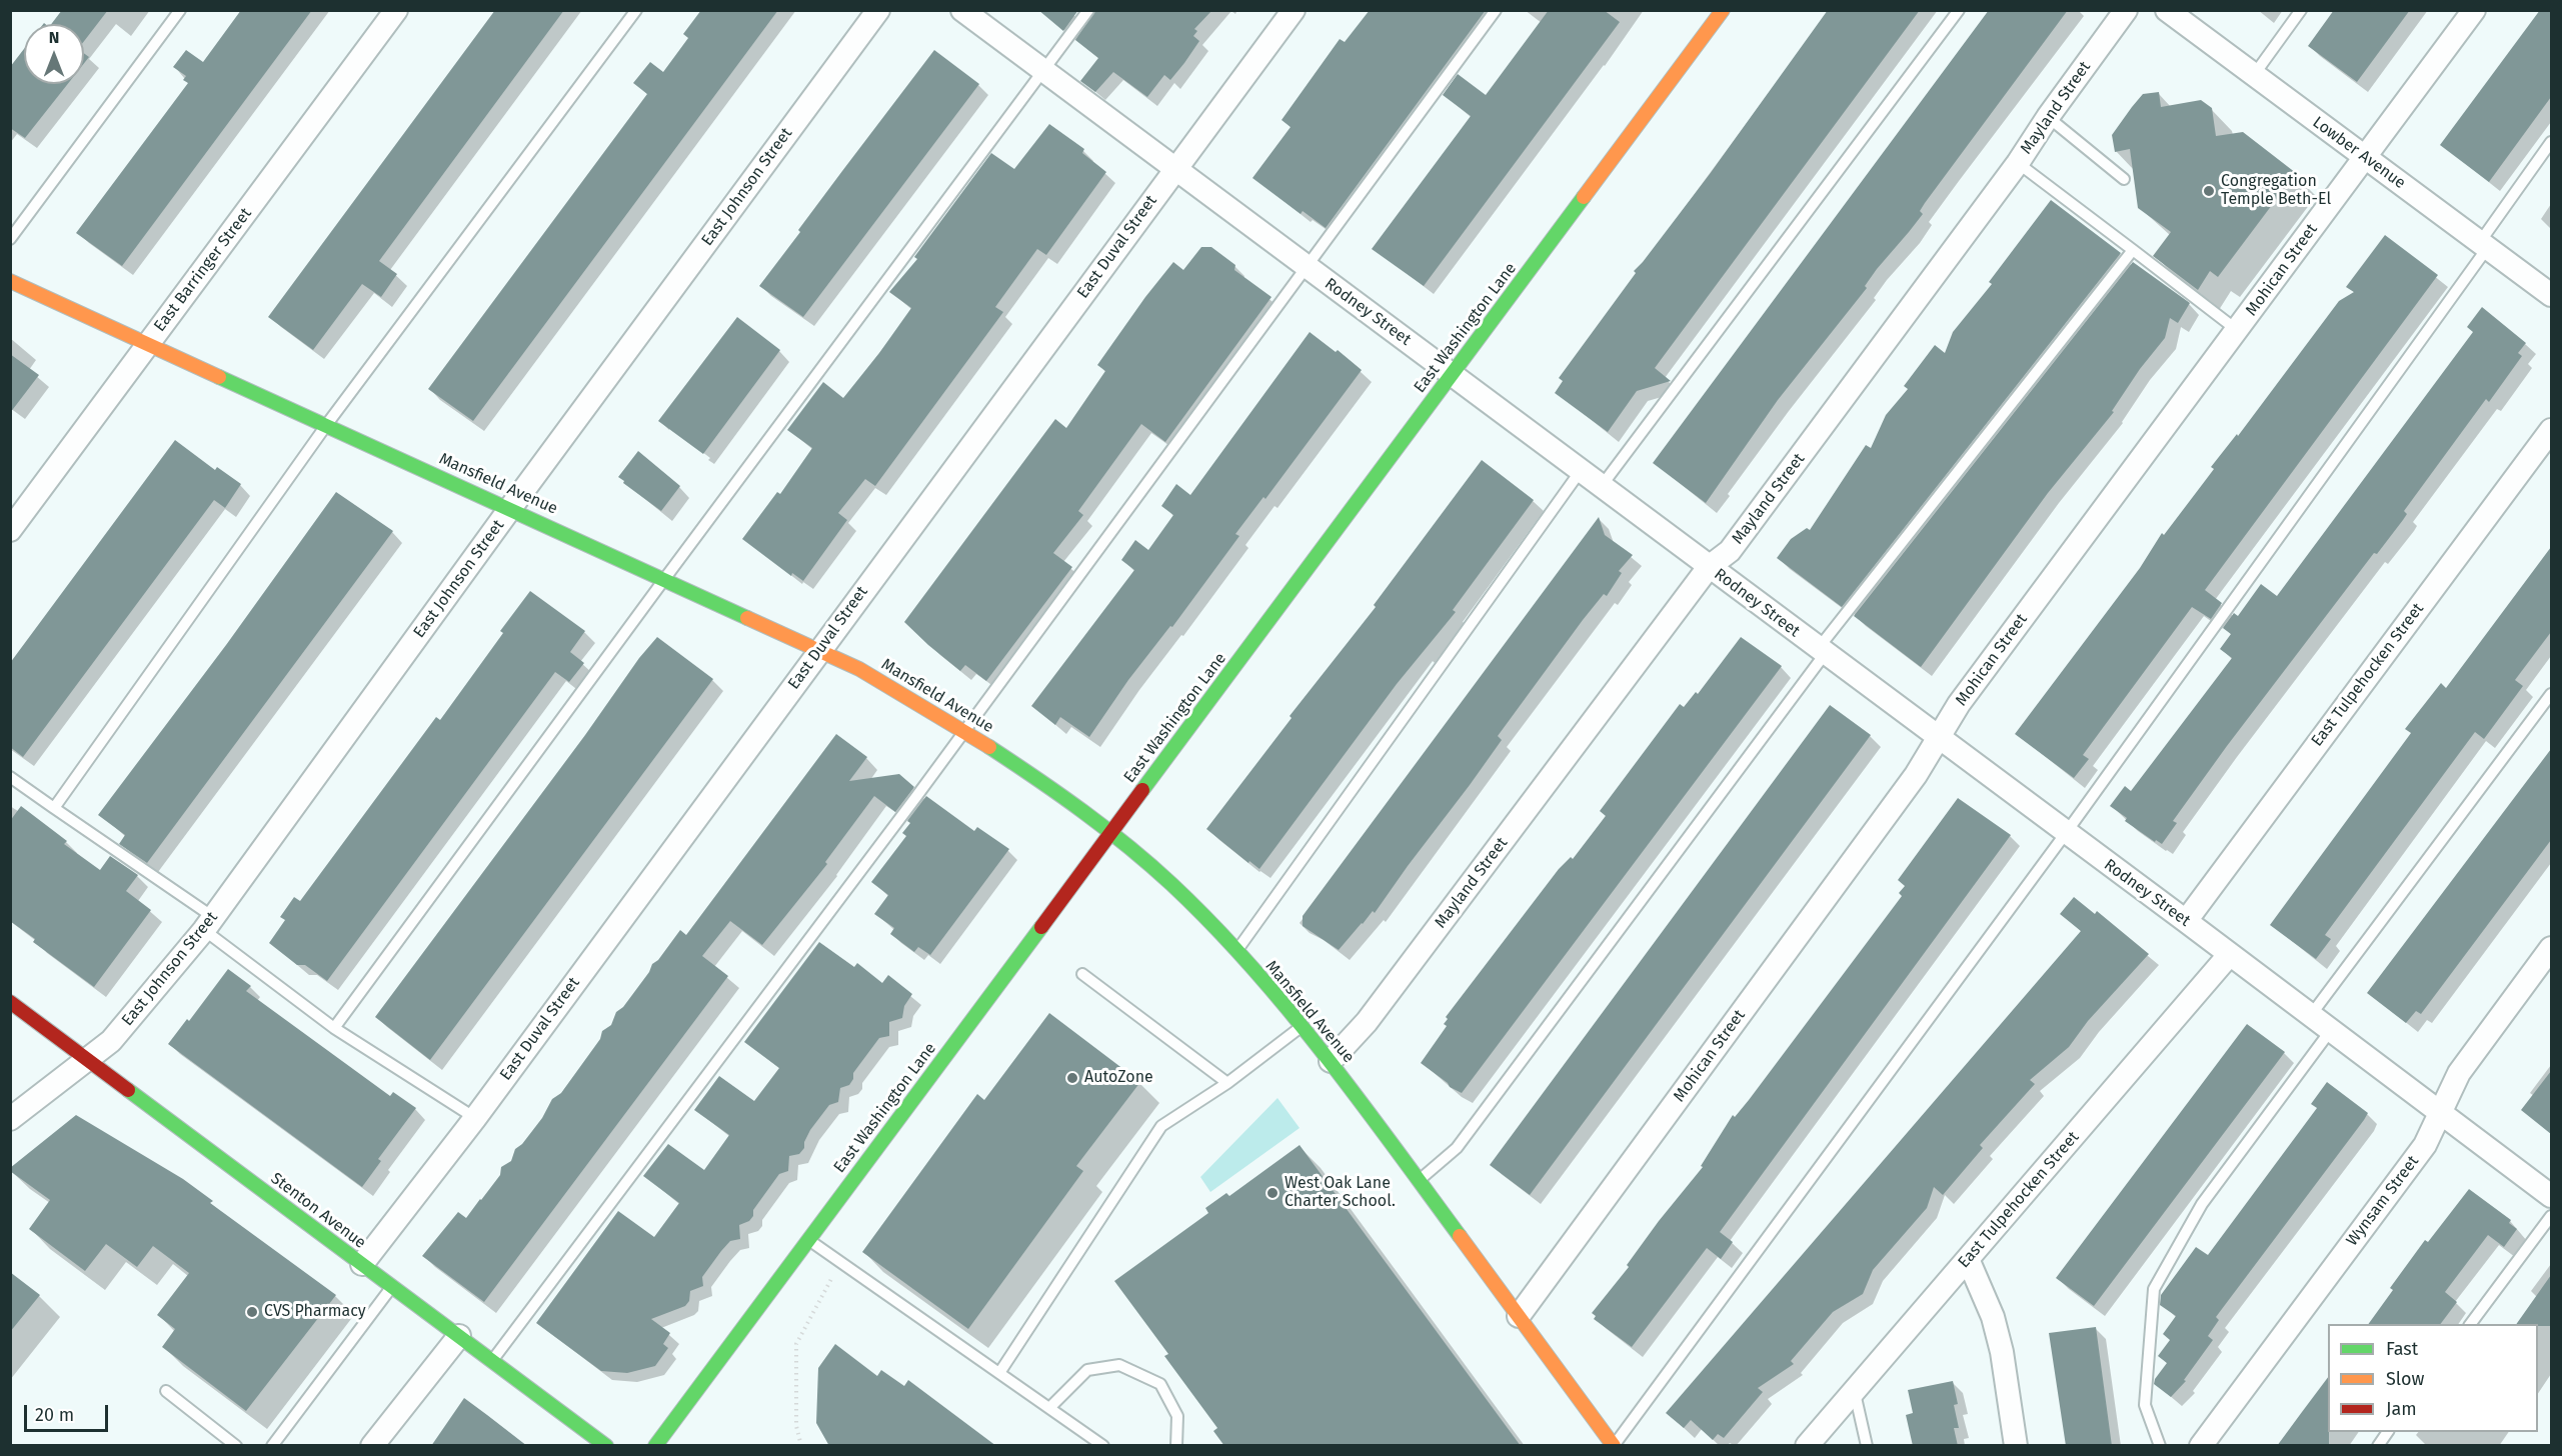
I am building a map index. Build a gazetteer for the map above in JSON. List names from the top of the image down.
{
  "streets": {
    "main road": ["East Washington Lane", "Mansfield Avenue", "Stenton Avenue"],
    "street": [
      "Mayland Street",
      "Lowber Avenue",
      "East Johnson Street",
      "East Duval Street",
      "East Barringer Street",
      "Mohican Street",
      "Rodney Street",
      "East Tulpehocken Street",
      "Wynsam Street"
    ]
  },
  "crossings": [
    ["Mayland Street", "Rodney Street"],
    ["Mayland Street", "Mansfield Avenue"],
    ["Lowber Avenue", "Mohican Street"],
    ["East Johnson Street", "Mansfield Avenue"],
    ["East Johnson Street", "Stenton Avenue"],
    ["East Duval Street", "Rodney Street"],
    ["East Duval Street", "Mansfield Avenue"],
    ["East Duval Street", "Stenton Avenue"],
    ["East Barringer Street", "Mansfield Avenue"],
    ["Mohican Street", "Rodney Street"],
    ["Mohican Street", "Mansfield Avenue"],
    ["Rodney Street", "East Washington Lane"],
    ["Rodney Street", "East Tulpehocken Street"],
    ["Rodney Street", "Wynsam Street"],
    ["East Washington Lane", "Mansfield Avenue"]
  ],
  "places": [
    "Congregation Temple Beth-El",
    "AutoZone",
    "West Oak Lane Charter School.",
    "CVS Pharmacy"
  ],
  "legend": ["Fast", "Slow", "Jam"],
  "scale_bar": "20 m",
  "north": "top"
}
